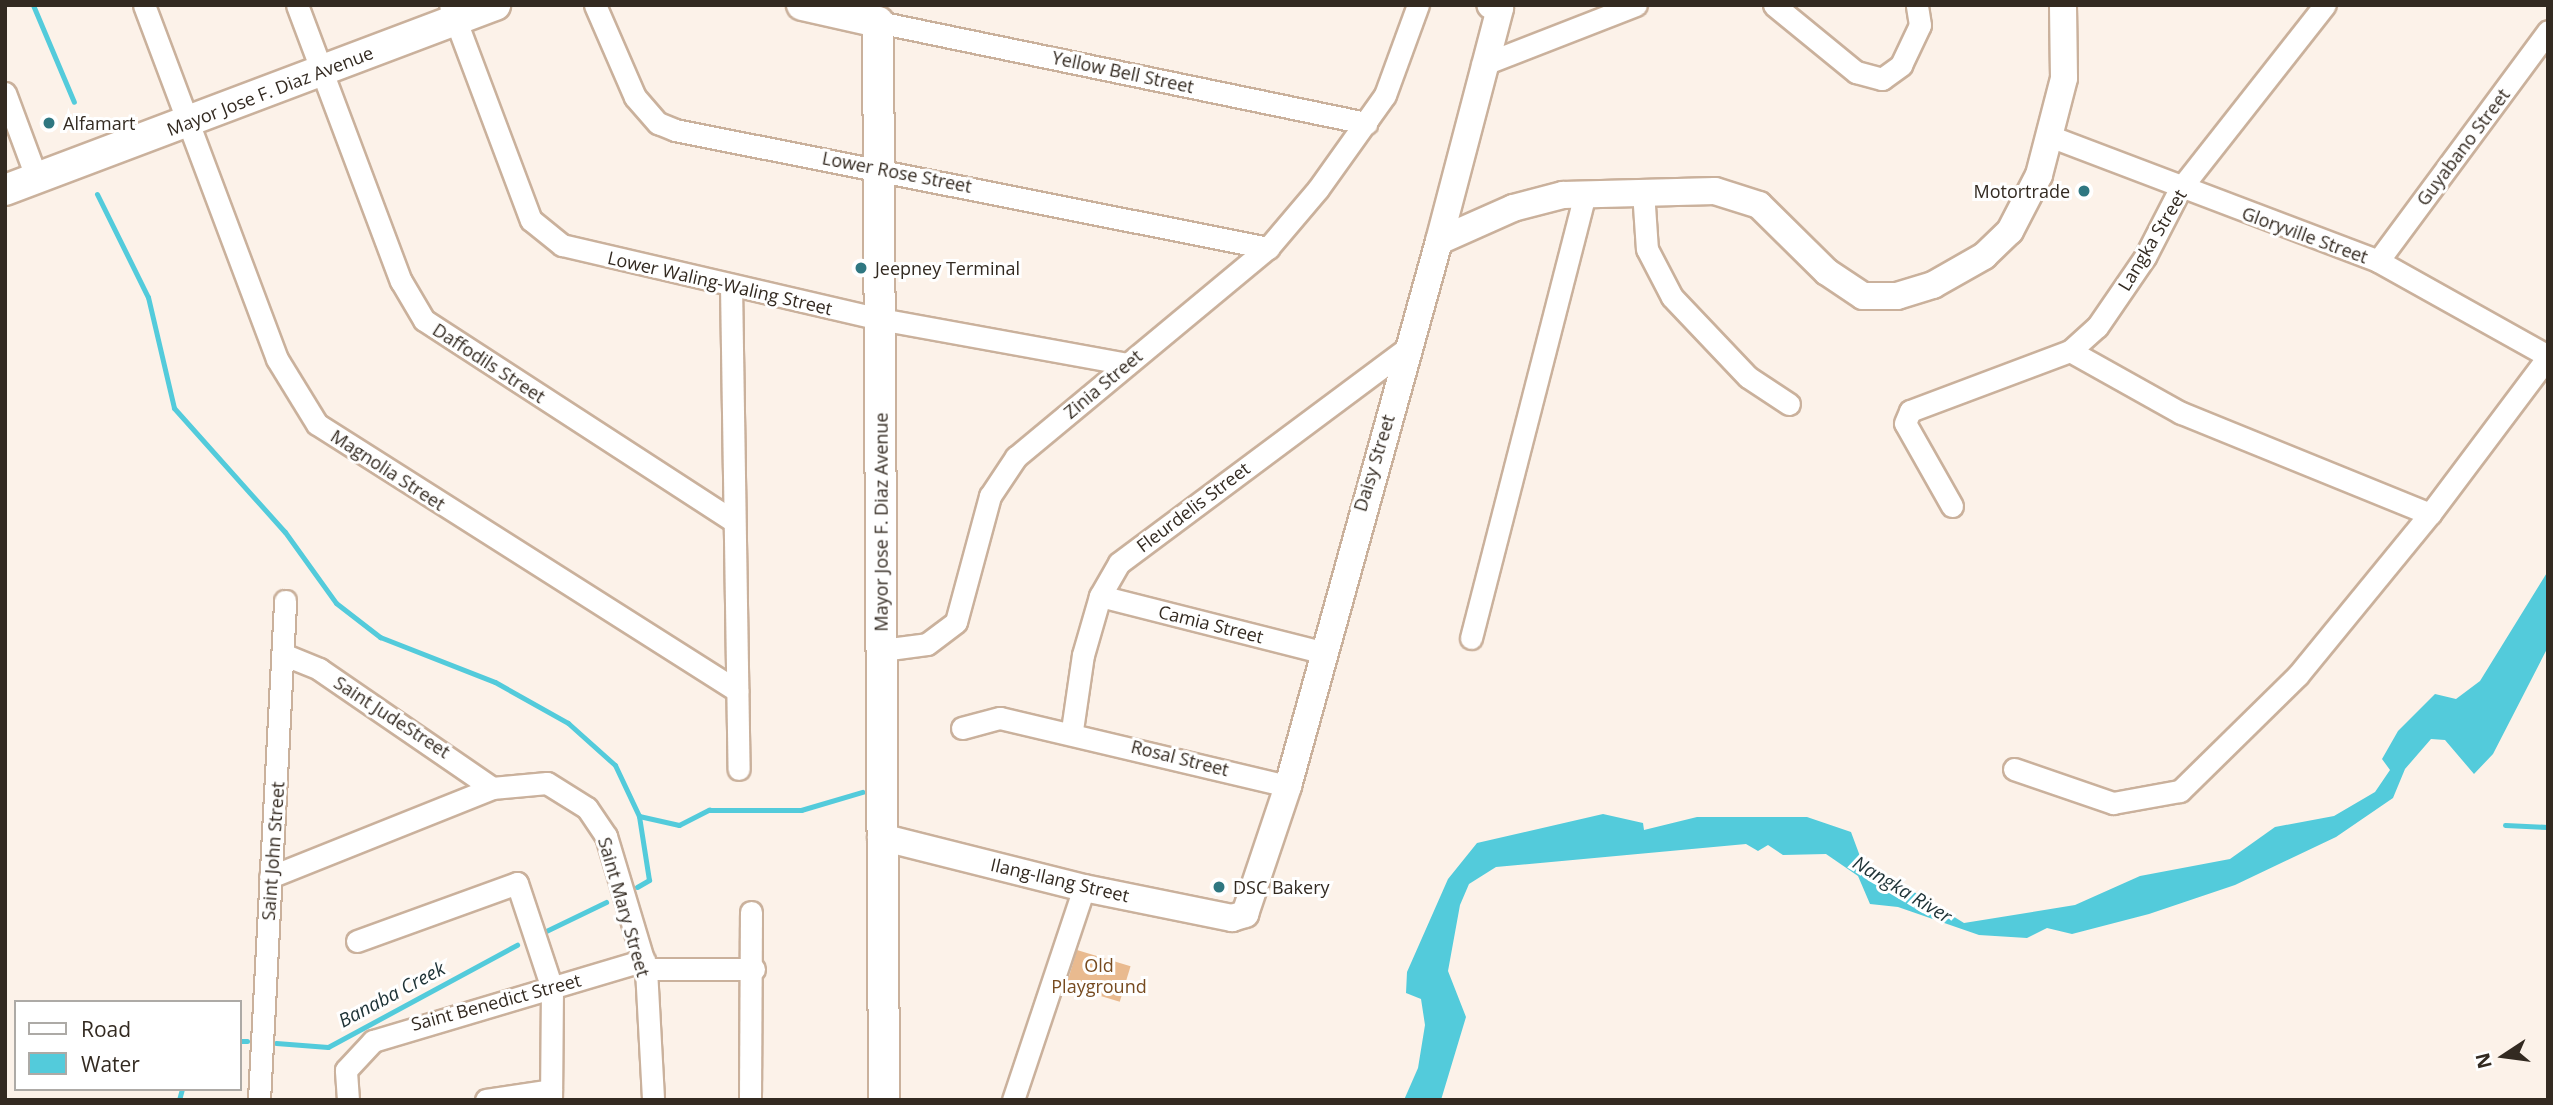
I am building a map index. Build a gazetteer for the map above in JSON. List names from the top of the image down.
{
  "streets": {
    "main road": ["Mayor Jose F. Diaz Avenue"],
    "street": [
      "Yellow Bell Street",
      "Guyabano Street",
      "Lower Rose Street",
      "Gloryville Street",
      "Langka Street",
      "Lower Waling-Waling Street",
      "Daffodils Street",
      "Zinia Street",
      "Daisy Street",
      "Magnolia Street",
      "Fleurdelis Street",
      "Camia Street",
      "Saint JudeStreet",
      "Rosal Street",
      "Saint John Street",
      "Ilang-Ilang Street",
      "Saint Mary Street",
      "Saint Benedict Street"
    ]
  },
  "crossings": [
    ["Yellow Bell Street", "Mayor Jose F. Diaz Avenue"],
    ["Yellow Bell Street", "Zinia Street"],
    ["Mayor Jose F. Diaz Avenue", "Lower Rose Street"],
    ["Mayor Jose F. Diaz Avenue", "Lower Waling-Waling Street"],
    ["Mayor Jose F. Diaz Avenue", "Daffodils Street"],
    ["Mayor Jose F. Diaz Avenue", "Zinia Street"],
    ["Mayor Jose F. Diaz Avenue", "Magnolia Street"],
    ["Mayor Jose F. Diaz Avenue", "Ilang-Ilang Street"],
    ["Guyabano Street", "Gloryville Street"],
    ["Lower Rose Street", "Zinia Street"],
    ["Gloryville Street", "Langka Street"],
    ["Lower Waling-Waling Street", "Zinia Street"],
    ["Daisy Street", "Fleurdelis Street"],
    ["Daisy Street", "Camia Street"],
    ["Daisy Street", "Rosal Street"],
    ["Daisy Street", "Ilang-Ilang Street"],
    ["Fleurdelis Street", "Camia Street"],
    ["Fleurdelis Street", "Rosal Street"],
    ["Saint JudeStreet", "Saint John Street"],
    ["Saint JudeStreet", "Saint Mary Street"],
    ["Saint John Street", "Saint Mary Street"],
    ["Saint Mary Street", "Saint Benedict Street"]
  ],
  "water": ["Nangka River", "Banaba Creek"],
  "parks": ["Old Playground"],
  "places": [
    "Alfamart",
    "Motortrade",
    "Jeepney Terminal",
    "DSC Bakery"
  ],
  "legend": ["Road", "Water"],
  "north": "left"
}
